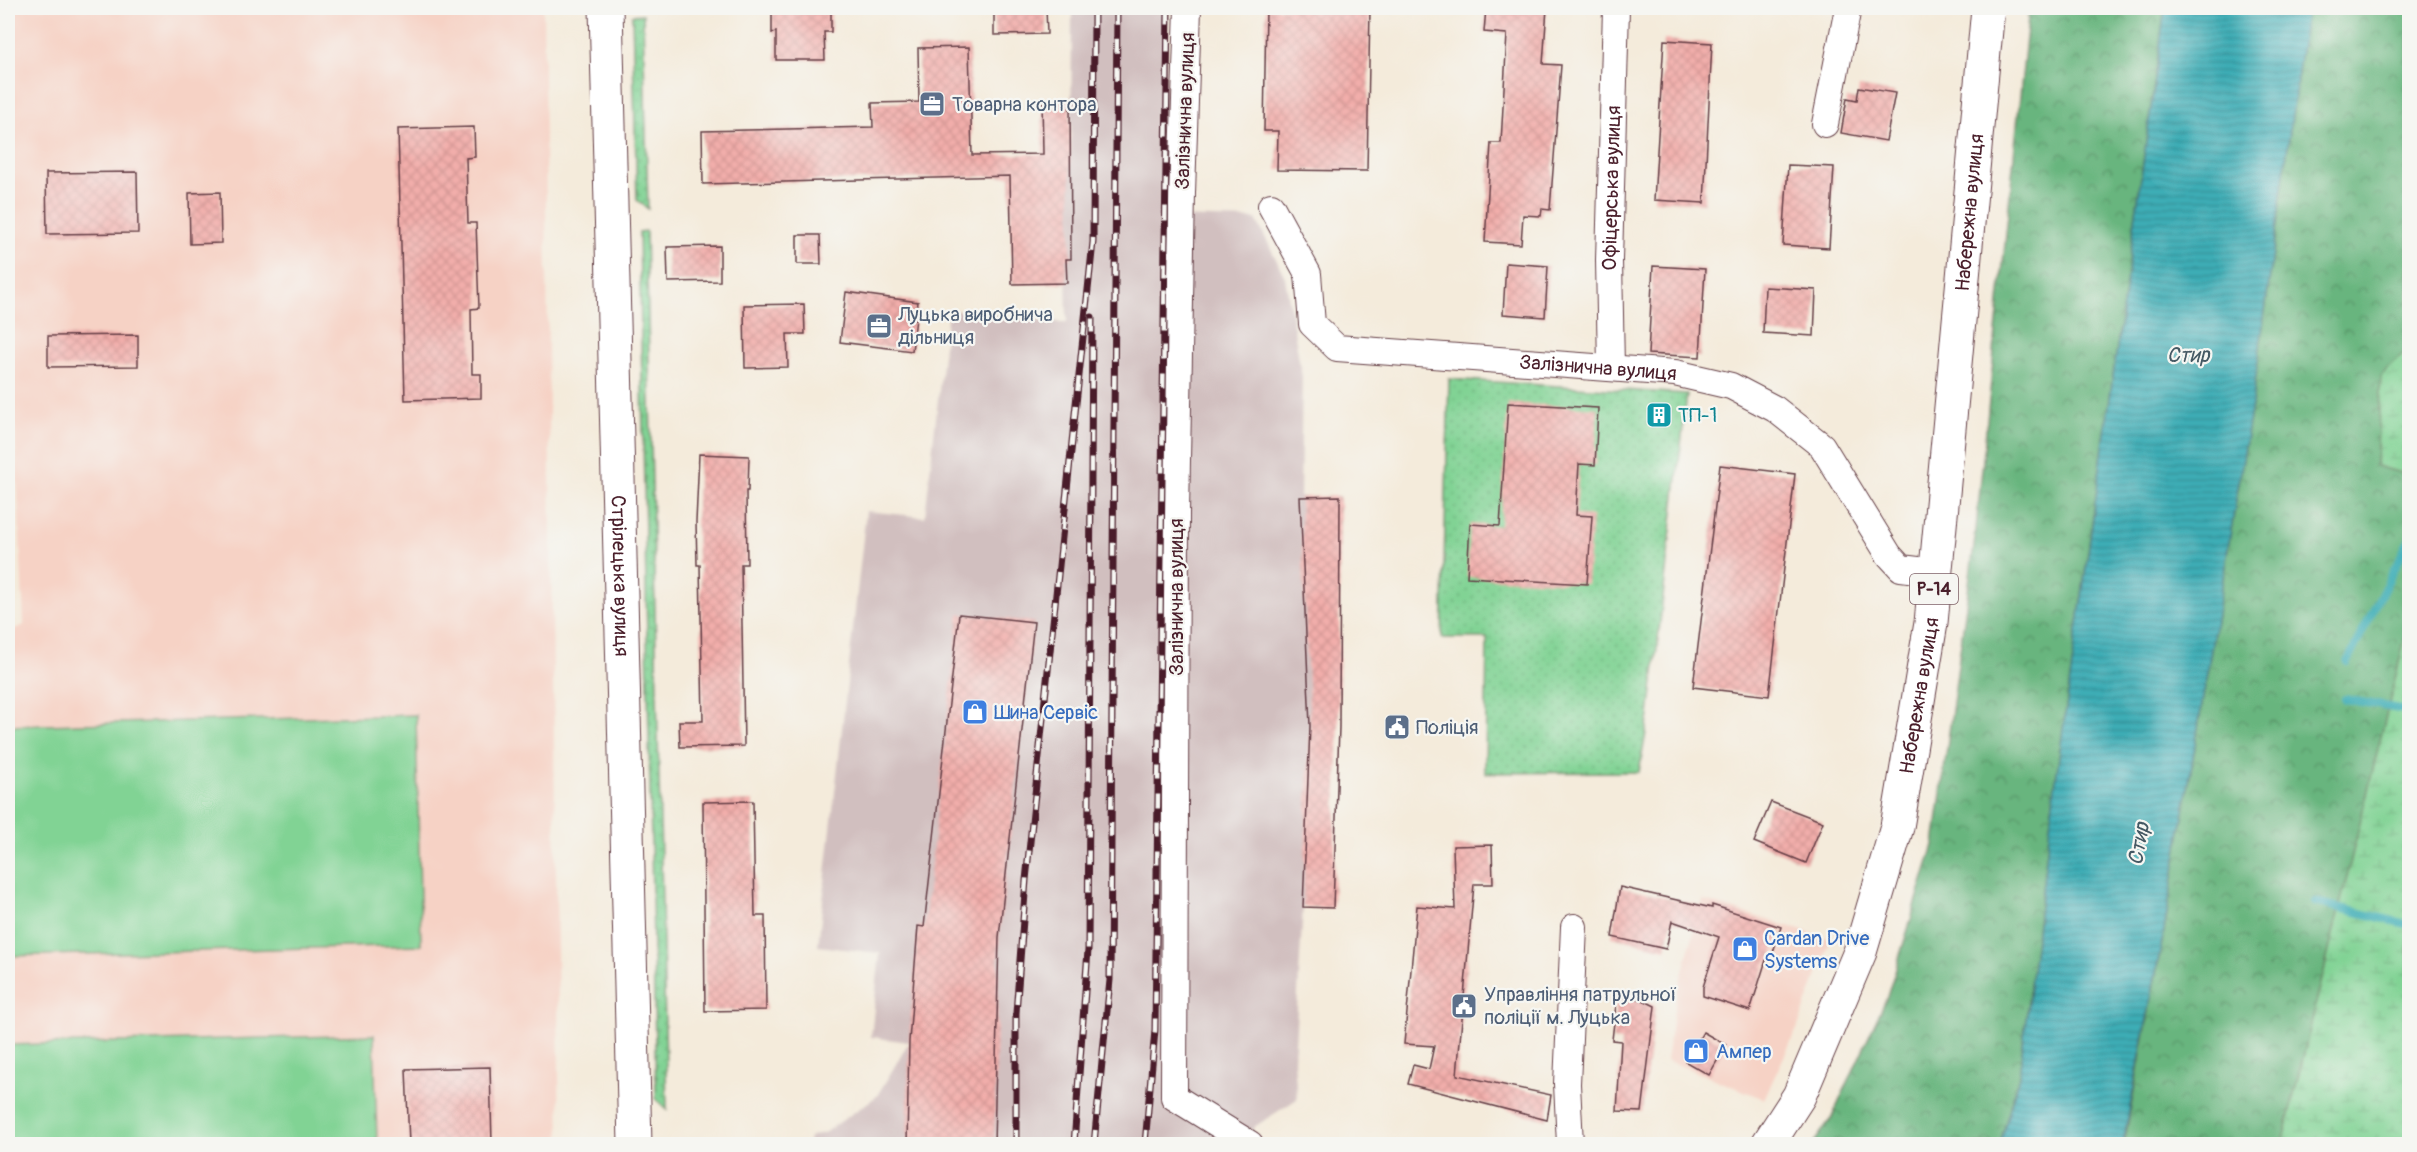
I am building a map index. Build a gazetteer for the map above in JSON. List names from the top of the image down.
{
  "streets": {
    "main road": ["Набережна вулиця", "Стрілецька вулиця", "Р-14"],
    "street": ["Залізнична вулиця", "Офіцерська вулиця"]
  },
  "crossings": [
    ["Залізнична вулиця", "Офіцерська вулиця"],
    ["Залізнична вулиця", "Набережна вулиця"]
  ],
  "water": ["Стир"],
  "places": {
    "office": ["Товарна контора", "Луцька виробнича дільниця"],
    "building": ["ТП-1"],
    "shop": ["Шина Сервіс", "Cardan Drive Systems", "Ампер"],
    "public building": ["Поліція", "Управління патрульної поліції м. Луцька"]
  }
}
